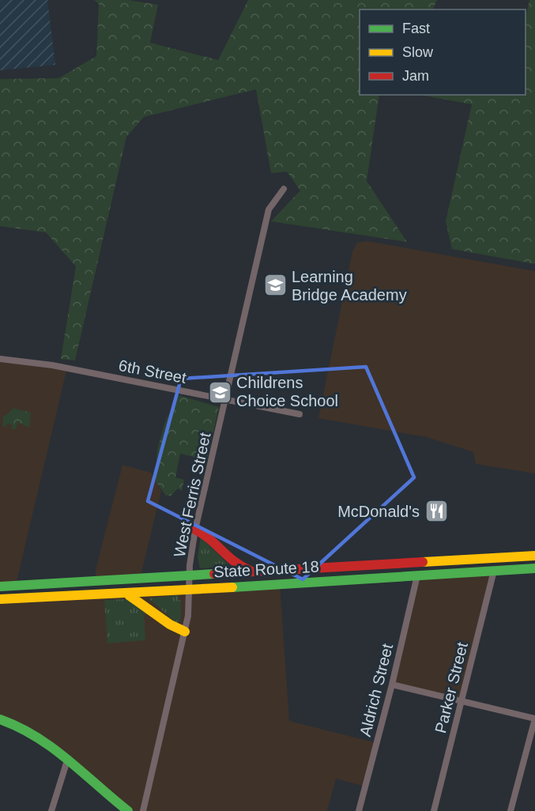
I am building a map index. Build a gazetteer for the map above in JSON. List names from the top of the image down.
{
  "streets": {
    "main road": ["State Route 18"],
    "street": [
      "6th Street",
      "West Ferris Street",
      "Parker Street",
      "Aldrich Street"
    ]
  },
  "crossings": [
    ["6th Street", "West Ferris Street"],
    ["West Ferris Street", "State Route 18"],
    ["State Route 18", "Parker Street"],
    ["State Route 18", "Aldrich Street"]
  ],
  "places": {
    "school or university": ["Learning Bridge Academy", "Childrens Choice School"],
    "restaurant": ["McDonald's"]
  },
  "legend": ["Fast", "Slow", "Jam"]
}
